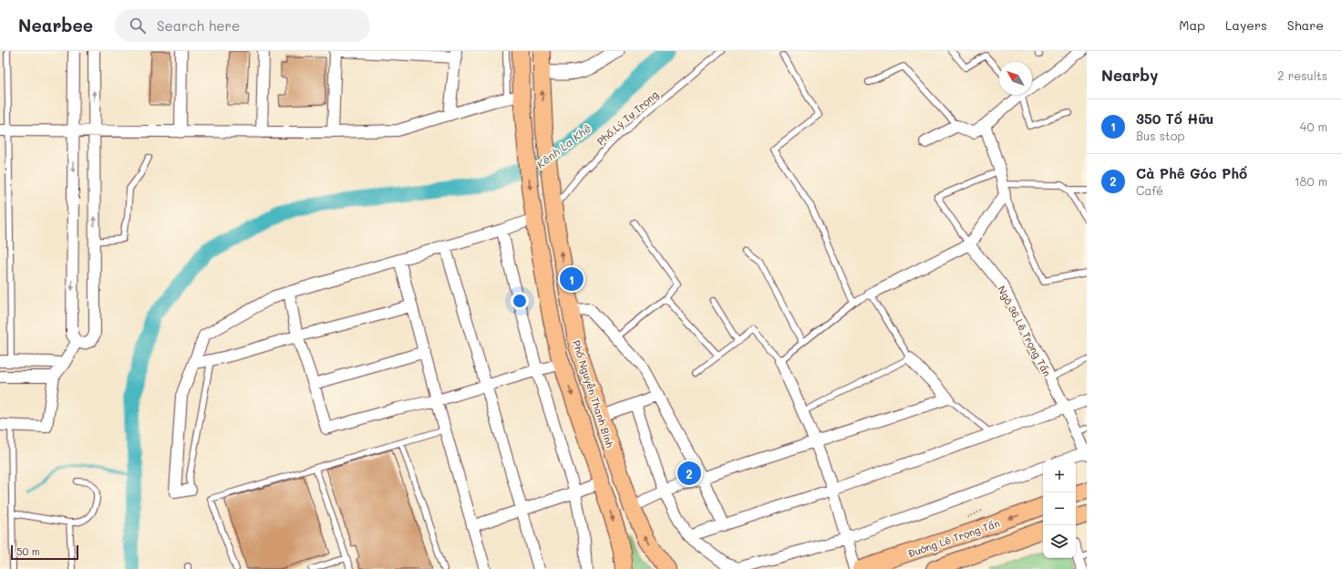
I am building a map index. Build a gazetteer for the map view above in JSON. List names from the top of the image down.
{
  "streets": {
    "main road": ["Phố Nguyễn Thanh Bình", "Đường Lê Trọng Tấn"],
    "street": ["Ngõ 36 Lê Trọng Tấn"],
    "lane": ["Phố Lý Tự Trọng"]
  },
  "crossings": [
    ["Phố Lý Tự Trọng", "Phố Nguyễn Thanh Bình"]
  ],
  "water": ["Kênh La Khê"],
  "scale_bar": "50 m",
  "north": "top left",
  "page": {
    "header": "Nearbee",
    "search": "Search here",
    "nav": ["Map", "Layers", "Share"],
    "heading": ["Nearby", "2 results"],
    "list": [
      {
        "mark": "1",
        "name": "350 Tố Hữu",
        "note": "Bus stop",
        "value": "40 m"
      },
      {
        "mark": "2",
        "name": "Cà Phê Góc Phố",
        "note": "Café",
        "value": "180 m"
      }
    ],
    "pins": ["1", "2"],
    "map_buttons": ["+", "−"],
    "scale": "50 m"
  }
}
